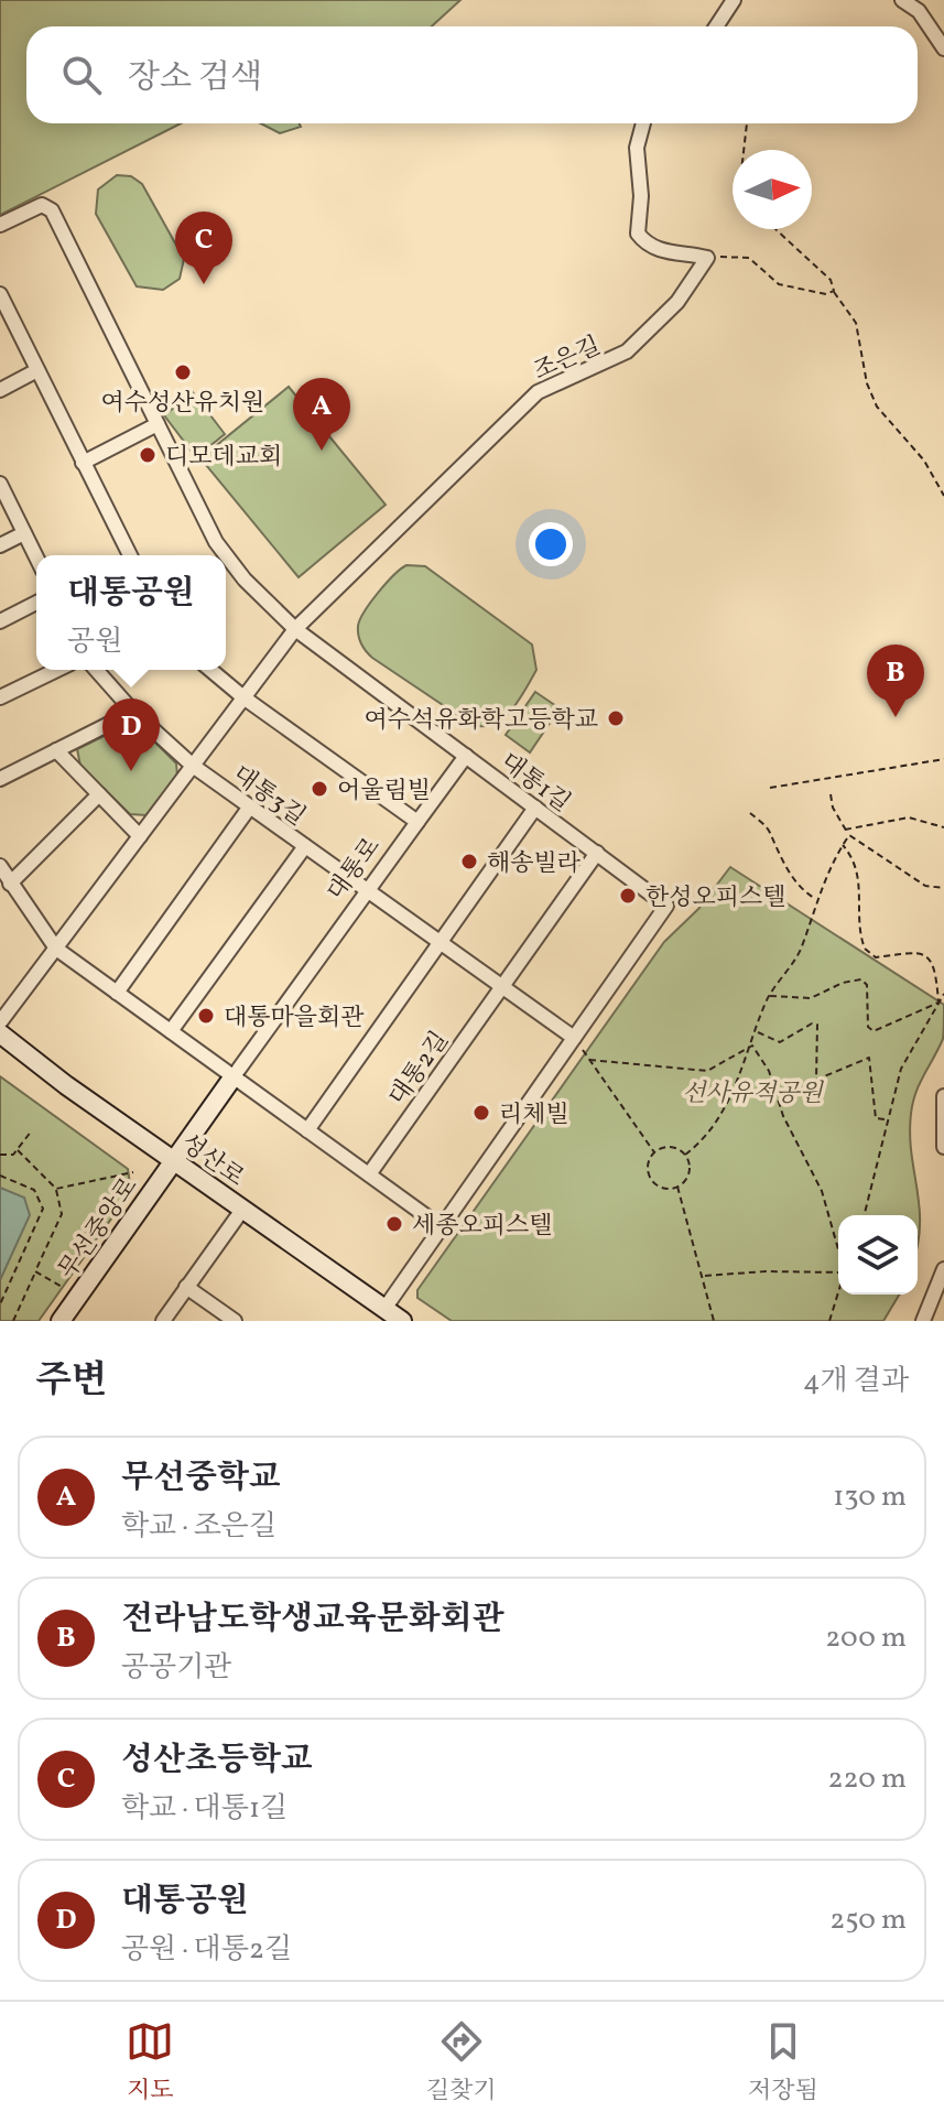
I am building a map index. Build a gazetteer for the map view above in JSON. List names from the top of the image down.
{
  "streets": {
    "street": [
      "조은길",
      "대통1길",
      "대통3길",
      "대통로",
      "대통2길",
      "성산로",
      "무선중앙로"
    ]
  },
  "crossings": [
    ["조은길", "대통1길"],
    ["조은길", "대통3길"],
    ["대통1길", "대통3길"],
    ["대통1길", "대통로"],
    ["대통1길", "성산로"],
    ["대통3길", "대통로"],
    ["대통3길", "대통2길"],
    ["대통로", "성산로"],
    ["대통로", "무선중앙로"],
    ["성산로", "무선중앙로"]
  ],
  "parks": ["선사유적공원"],
  "places": [
    "여수성산유치원",
    "디모데교회",
    "여수석유화학고등학교",
    "어울림빌",
    "해송빌라",
    "한성오피스텔",
    "대통마을회관",
    "리체빌",
    "세종오피스텔"
  ],
  "north": "right",
  "page": {
    "search": "장소 검색",
    "pins": [
      "C",
      "A",
      "B",
      "D"
    ],
    "popup": ["대통공원", "공원"],
    "heading": ["주변", "4개 결과"],
    "list": [
      {
        "mark": "A",
        "name": "무선중학교",
        "note": "학교 · 조은길",
        "value": "130 m"
      },
      {
        "mark": "B",
        "name": "전라남도학생교육문화회관",
        "note": "공공기관",
        "value": "200 m"
      },
      {
        "mark": "C",
        "name": "성산초등학교",
        "note": "학교 · 대통1길",
        "value": "220 m"
      },
      {
        "mark": "D",
        "name": "대통공원",
        "note": "공원 · 대통2길",
        "value": "250 m"
      }
    ],
    "nav": ["지도", "길찾기", "저장됨"]
  }
}
